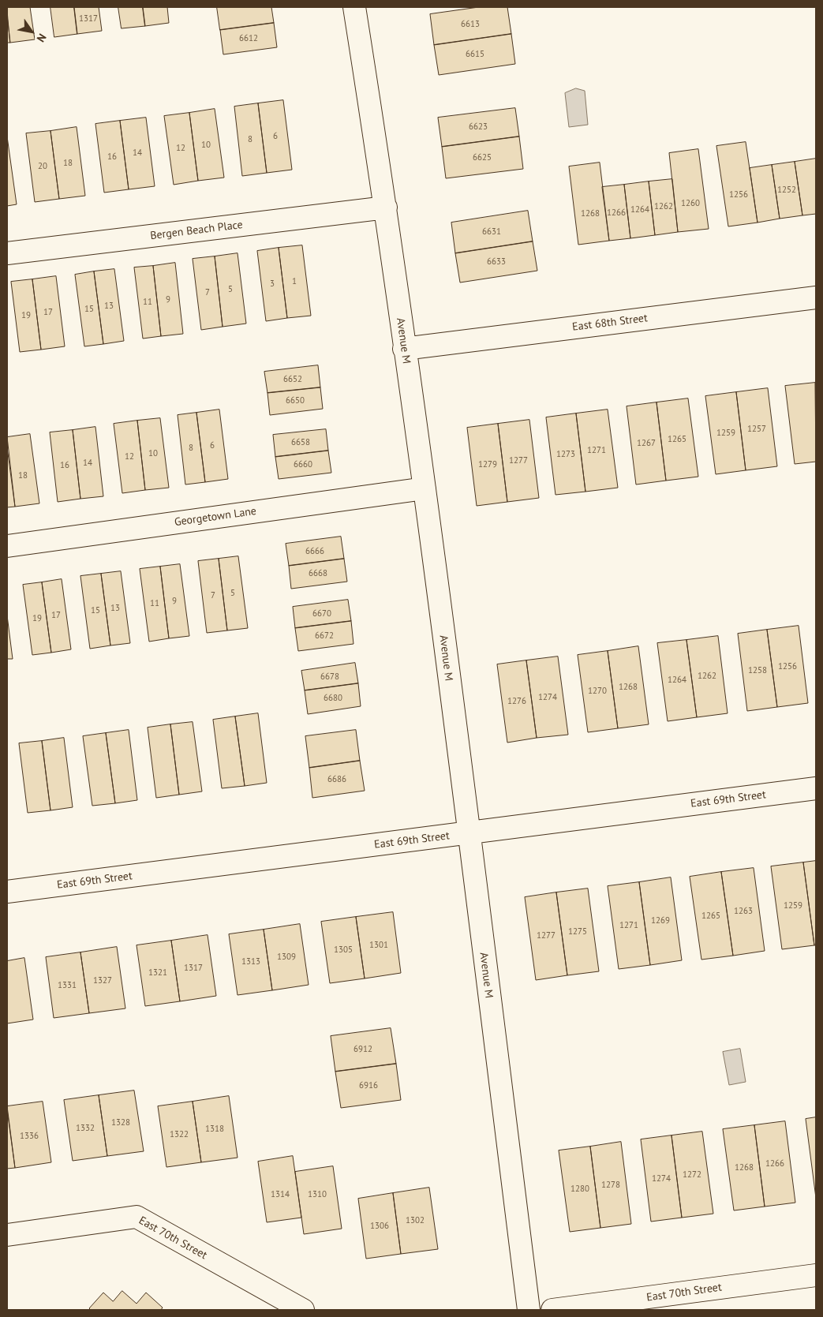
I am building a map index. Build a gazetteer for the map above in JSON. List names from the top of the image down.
{
  "streets": {
    "street": [
      "Bergen Beach Place",
      "East 68th Street",
      "Avenue M",
      "Georgetown Lane",
      "East 69th Street",
      "East 70th Street"
    ]
  },
  "crossings": [
    ["Bergen Beach Place", "Avenue M"],
    ["East 68th Street", "Avenue M"],
    ["Avenue M", "Georgetown Lane"],
    ["Avenue M", "East 69th Street"]
  ],
  "house_numbers": [
    "1317",
    "6613",
    "6612",
    "6615",
    "6623",
    "6",
    "8",
    "10",
    "12",
    "14",
    "16",
    "6625",
    "18",
    "20",
    "1252",
    "1256",
    "1260",
    "1262",
    "1264",
    "1266",
    "1268",
    "6631",
    "6633",
    "1",
    "3",
    "5",
    "7",
    "9",
    "11",
    "13",
    "15",
    "17",
    "19",
    "6652",
    "6650",
    "1257",
    "1259",
    "1265",
    "6658",
    "1267",
    "6",
    "8",
    "1271",
    "10",
    "1273",
    "12",
    "1277",
    "14",
    "6660",
    "1279",
    "16",
    "18",
    "6666",
    "6668",
    "5",
    "7",
    "9",
    "11",
    "13",
    "15",
    "6670",
    "17",
    "19",
    "6672",
    "1256",
    "1258",
    "1262",
    "6678",
    "1264",
    "1268",
    "1270",
    "1274",
    "6680",
    "1276",
    "6686",
    "1259",
    "1263",
    "1265",
    "1269",
    "1271",
    "1275",
    "1277",
    "1301",
    "1305",
    "1309",
    "1313",
    "1317",
    "1321",
    "1327",
    "1331",
    "6912",
    "6916",
    "1328",
    "1332",
    "1318",
    "1322",
    "1336",
    "1266",
    "1268",
    "1272",
    "1274",
    "1278",
    "1280",
    "1314",
    "1310",
    "1302",
    "1306"
  ],
  "north": "bottom right"
}
